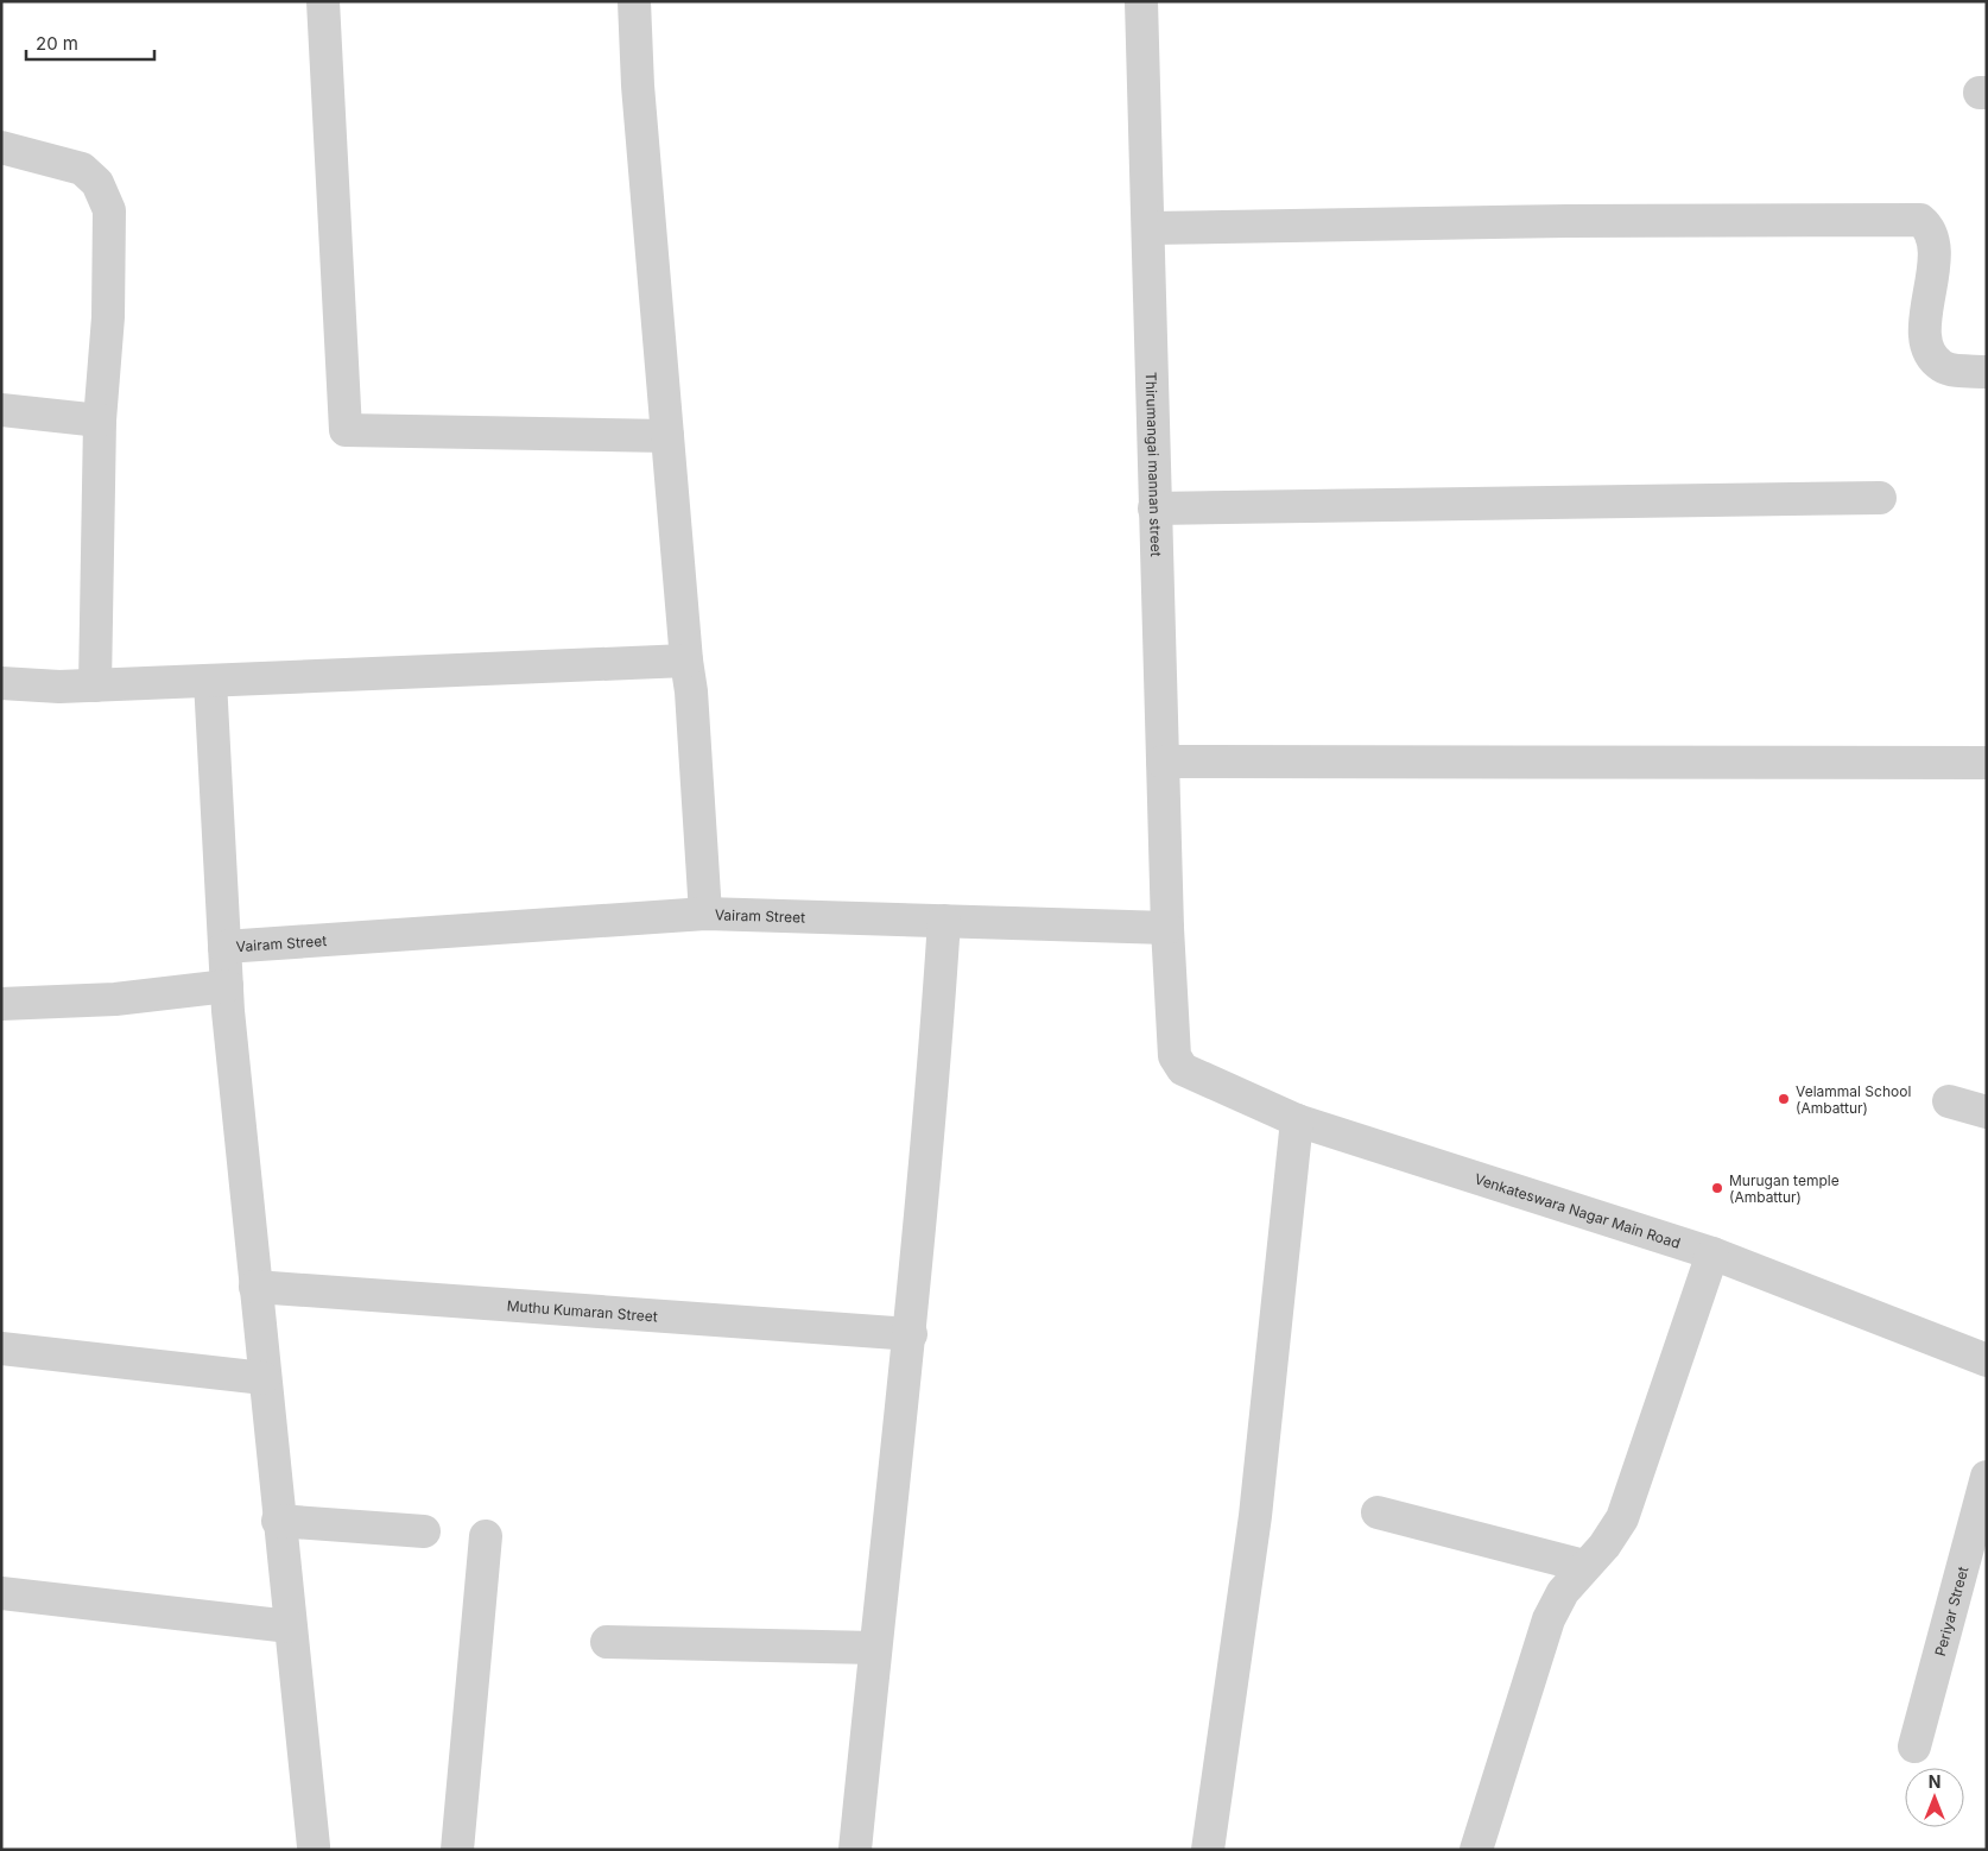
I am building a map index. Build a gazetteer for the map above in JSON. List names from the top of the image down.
{
  "streets": {
    "street": [
      "Thirumangai mannan street",
      "Vairam Street",
      "Venkateswara Nagar Main Road",
      "Muthu Kumaran Street",
      "Periyar Street"
    ]
  },
  "crossings": [
    ["Thirumangai mannan street", "Vairam Street"],
    ["Thirumangai mannan street", "Venkateswara Nagar Main Road"],
    ["Vairam Street", "Venkateswara Nagar Main Road"]
  ],
  "places": ["Velammal School (Ambattur)", "Murugan temple (Ambattur)"],
  "scale_bar": "20 m",
  "north": "top"
}
